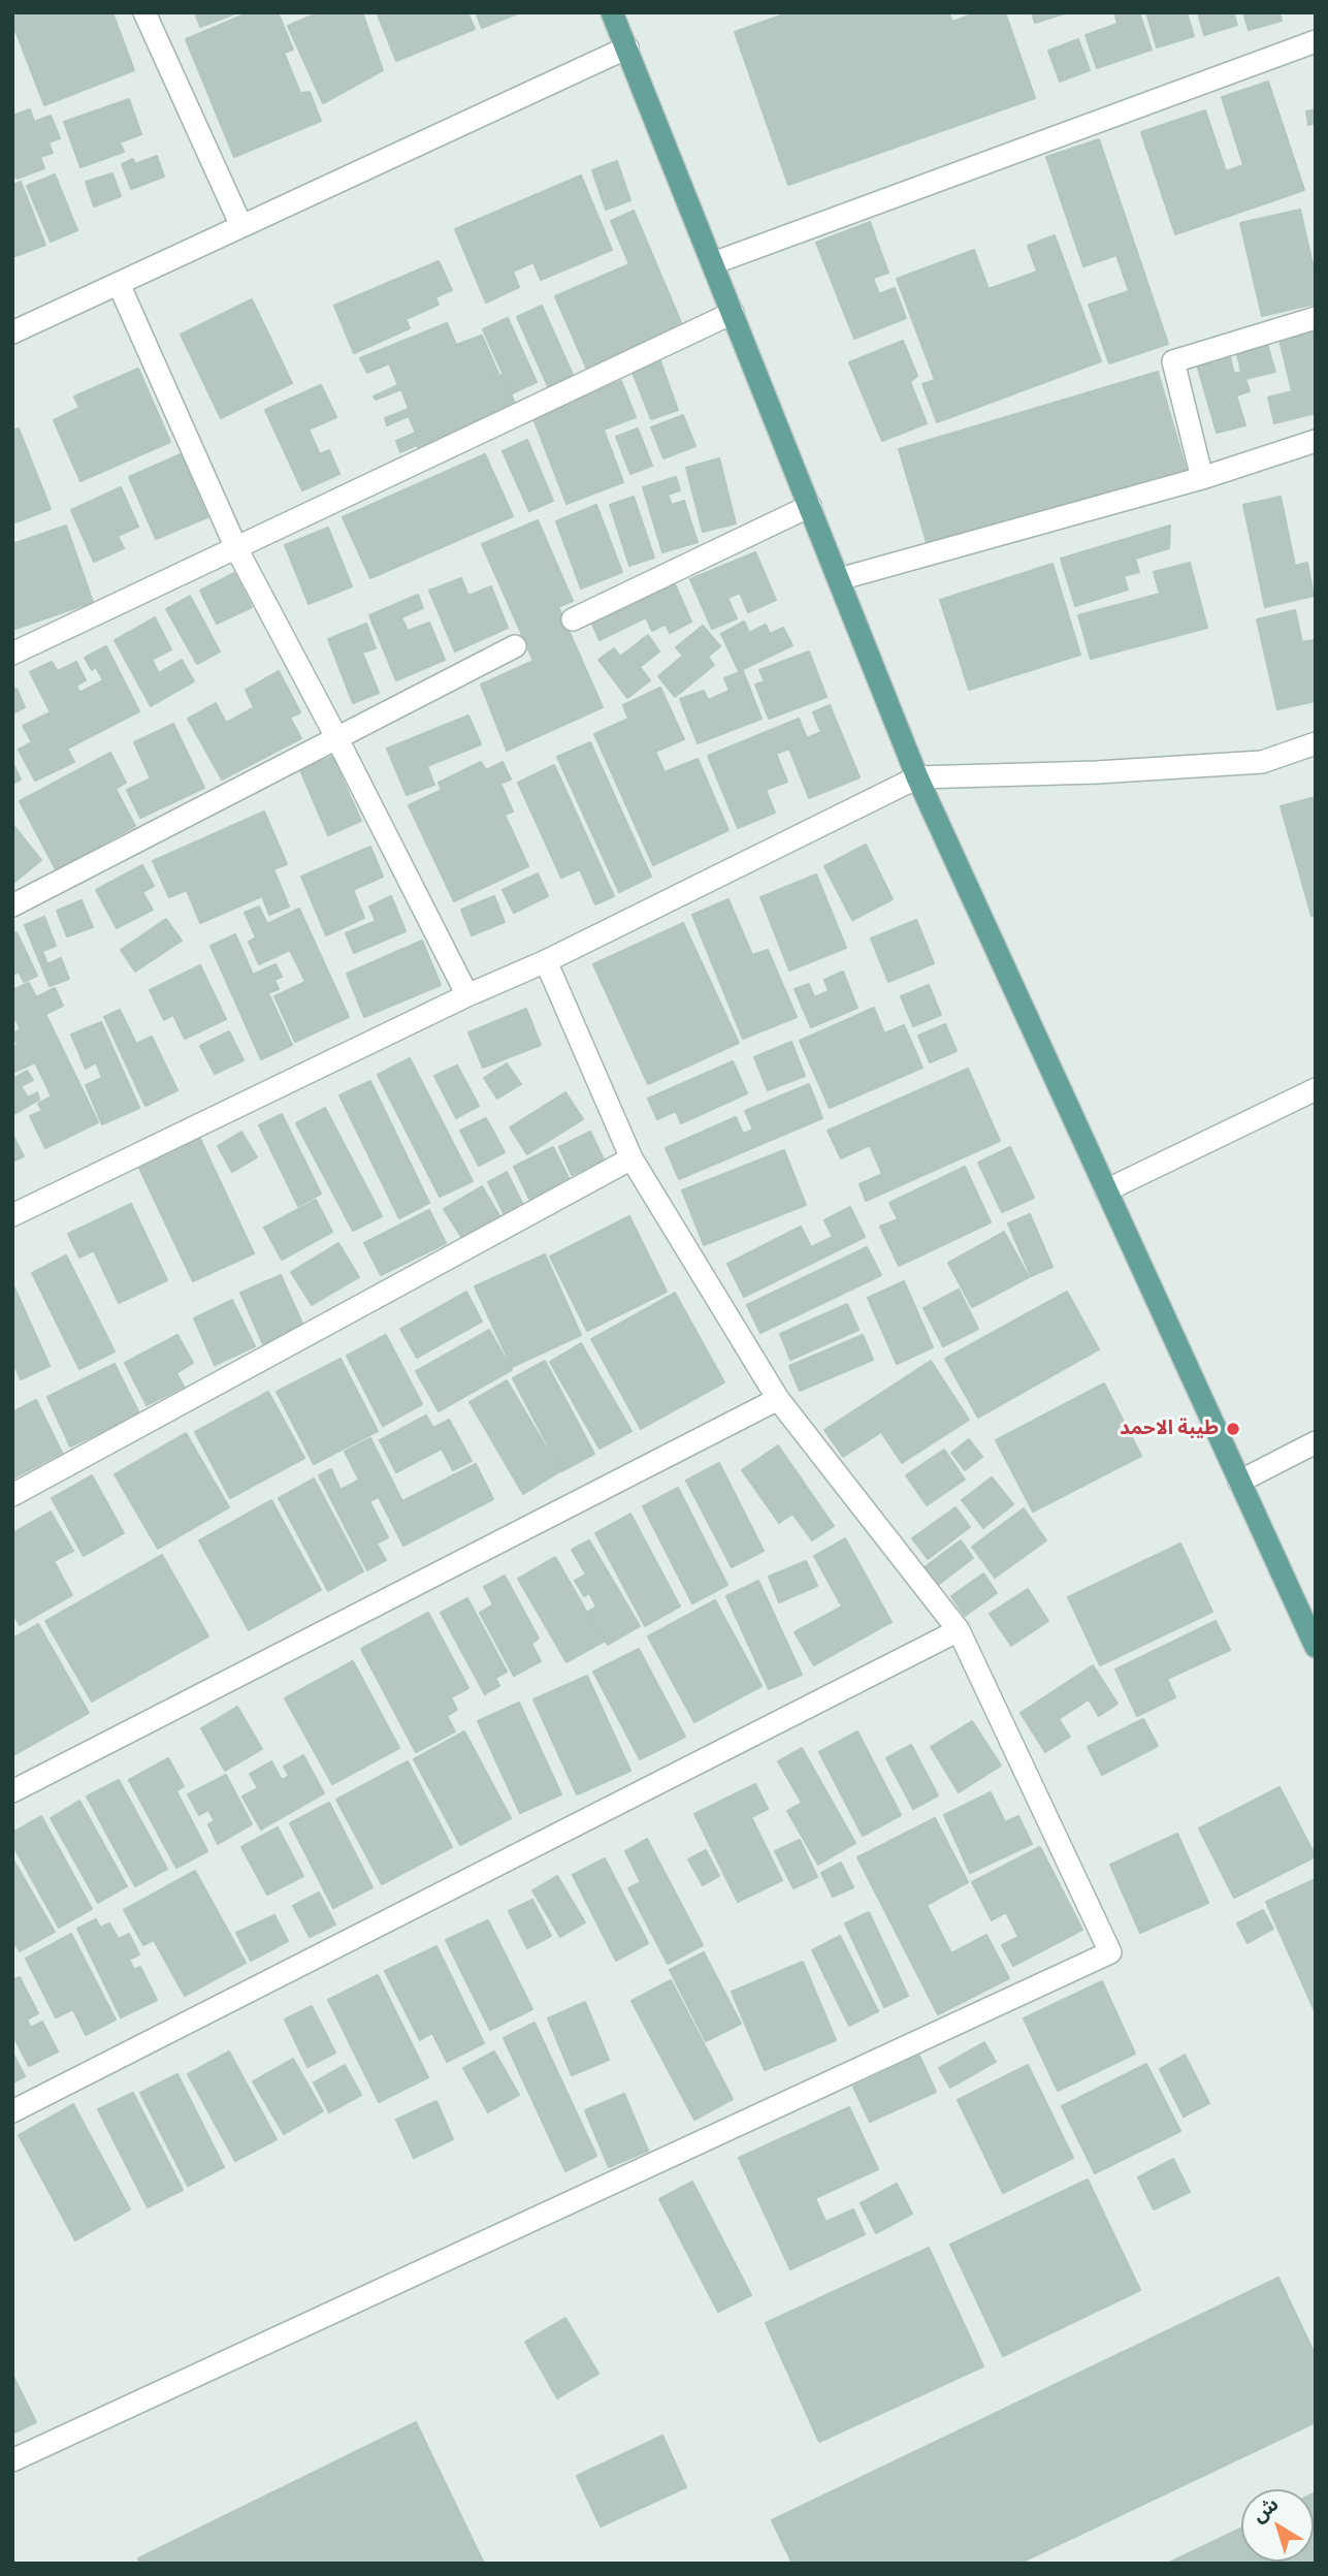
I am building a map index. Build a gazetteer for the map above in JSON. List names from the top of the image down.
{
  "places": ["طيبة الاحمد"],
  "north": "top left"
}
